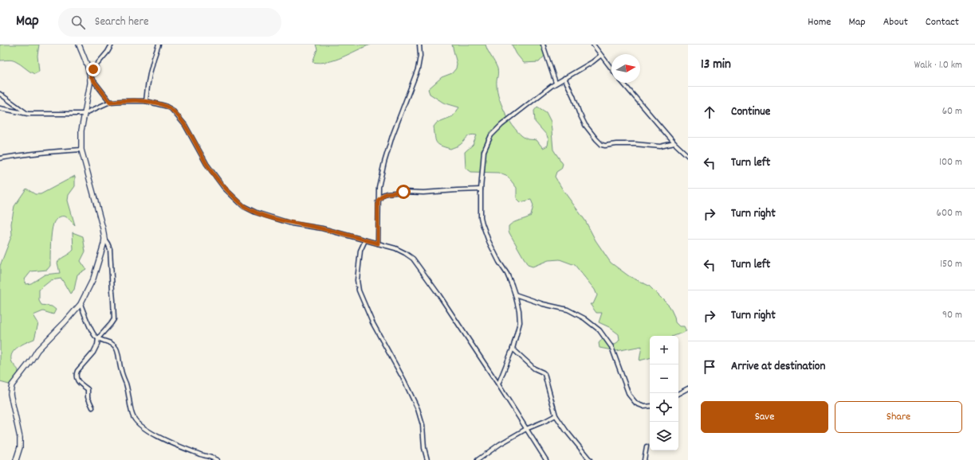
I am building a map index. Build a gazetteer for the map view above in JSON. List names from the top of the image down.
{
  "north": "right",
  "page": {
    "header": "Map",
    "search": "Search here",
    "nav": [
      "Home",
      "Map",
      "About",
      "Contact"
    ],
    "heading": ["13 min", "Walk · 1.0 km"],
    "list": [
      ["Continue", "60 m"],
      ["Turn left", "100 m"],
      ["Turn right", "600 m"],
      ["Turn left", "150 m"],
      ["Turn right", "90 m"],
      "Arrive at destination"
    ],
    "map_buttons": ["+", "−"],
    "buttons": ["Save", "Share"]
  }
}
